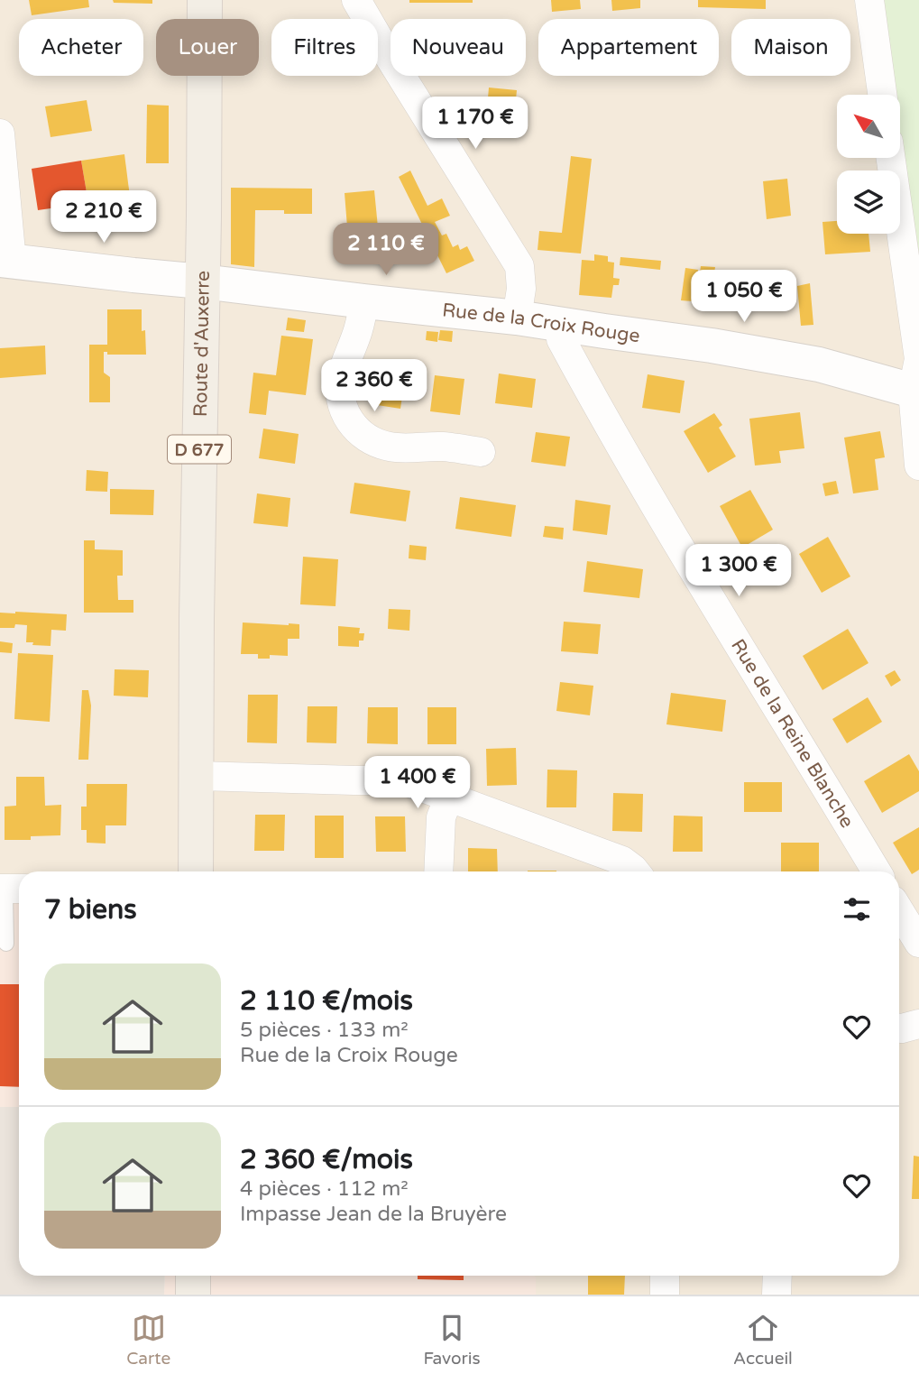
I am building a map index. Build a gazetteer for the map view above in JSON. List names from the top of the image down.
{
  "streets": {
    "main road": ["Route d'Auxerre", "D 677"],
    "street": ["Rue de la Croix Rouge", "Rue de la Reine Blanche"]
  },
  "crossings": [
    ["Rue de la Croix Rouge", "Route d'Auxerre"],
    ["Rue de la Croix Rouge", "Rue de la Reine Blanche"]
  ],
  "north": "top left",
  "page": {
    "chip": [
      "Acheter",
      "Louer",
      "Filtres",
      "Nouveau",
      "Appartement",
      "Maison"
    ],
    "price": [
      "1 170 €",
      "2 210 €",
      "2 110 €",
      "1 050 €",
      "2 360 €",
      "1 300 €",
      "1 400 €"
    ],
    "heading": "7 biens",
    "list": [
      {
        "name": "2 110 €/mois",
        "note": "5 pièces · 133 m² · Rue de la Croix Rouge"
      },
      {
        "name": "2 360 €/mois",
        "note": "4 pièces · 112 m² · Impasse Jean de la Bruyère"
      }
    ],
    "tabs": ["Carte", "Favoris", "Accueil"]
  }
}
